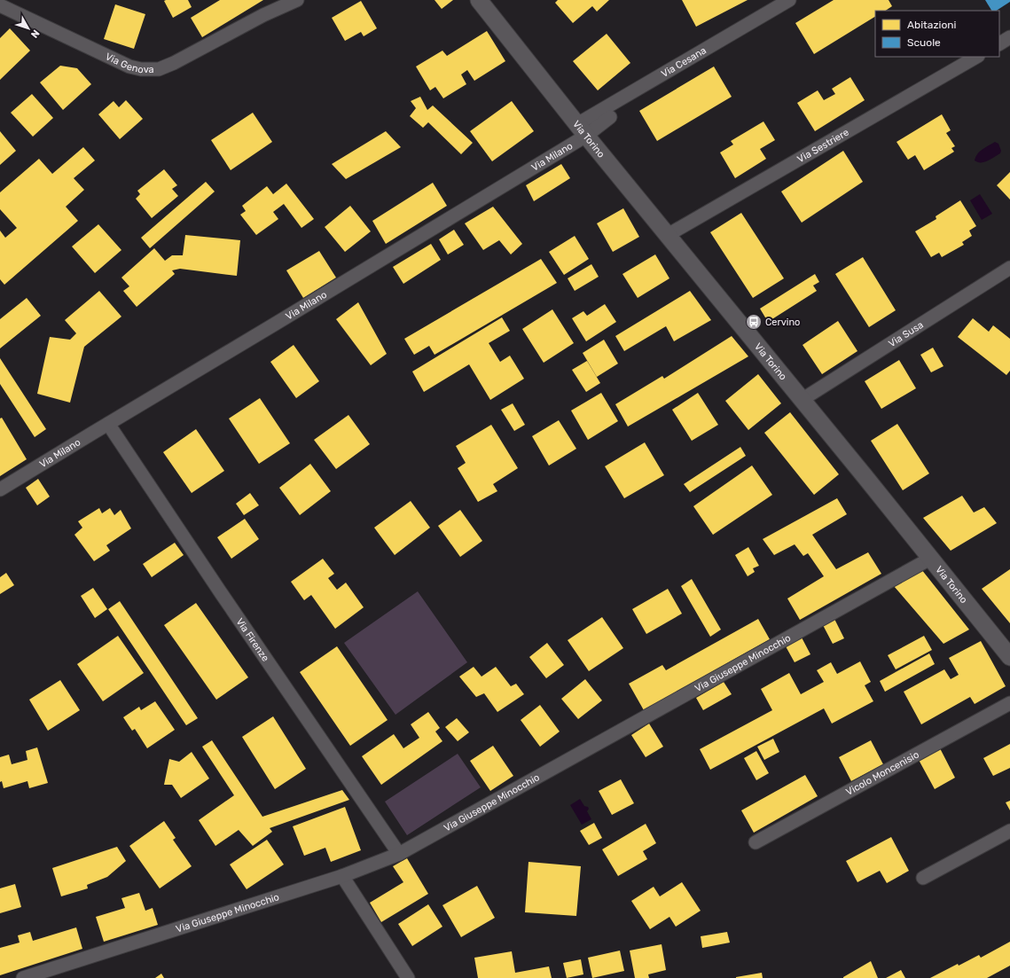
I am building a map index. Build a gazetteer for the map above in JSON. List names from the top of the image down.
{
  "streets": {
    "street": [
      "Via Genova",
      "Via Cesana",
      "Via Torino",
      "Via Sestriere",
      "Via Milano",
      "Via Susa",
      "Via Firenze",
      "Via Giuseppe Minocchio",
      "Vicolo Moncenisio"
    ]
  },
  "crossings": [
    ["Via Cesana", "Via Torino"],
    ["Via Cesana", "Via Milano"],
    ["Via Torino", "Via Sestriere"],
    ["Via Torino", "Via Milano"],
    ["Via Torino", "Via Susa"],
    ["Via Torino", "Via Giuseppe Minocchio"],
    ["Via Milano", "Via Firenze"],
    ["Via Firenze", "Via Giuseppe Minocchio"]
  ],
  "places": {
    "bus stop": ["Cervino"]
  },
  "legend": ["Abitazioni", "Scuole"],
  "north": "bottom right"
}
